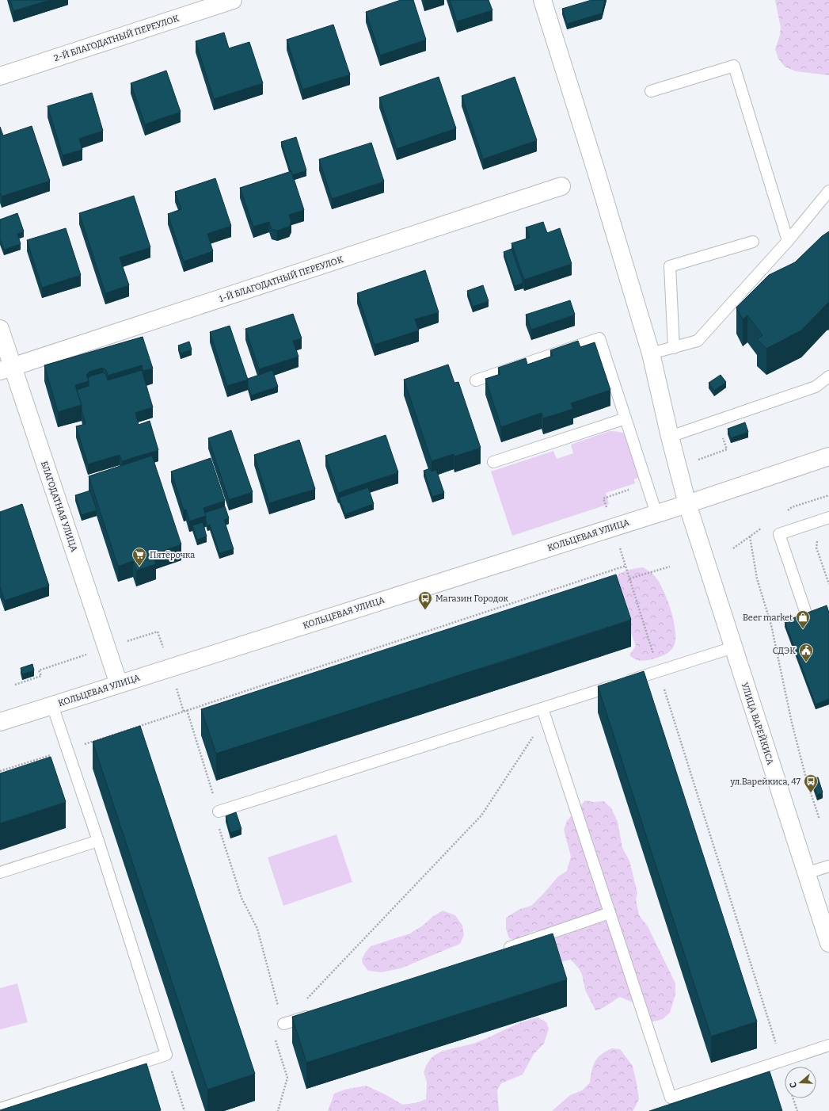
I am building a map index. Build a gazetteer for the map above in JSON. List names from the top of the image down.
{
  "streets": {
    "street": [
      "2-Й БЛАГОДАТНЫЙ ПЕРЕУЛОК",
      "1-Й БЛАГОДАТНЫЙ ПЕРЕУЛОК",
      "БЛАГОДАТНАЯ УЛИЦА",
      "КОЛЬЦЕВАЯ УЛИЦА",
      "УЛИЦА ВАРЕЙКИСА"
    ]
  },
  "crossings": [
    ["1-Й БЛАГОДАТНЫЙ ПЕРЕУЛОК", "БЛАГОДАТНАЯ УЛИЦА"],
    ["БЛАГОДАТНАЯ УЛИЦА", "КОЛЬЦЕВАЯ УЛИЦА"],
    ["КОЛЬЦЕВАЯ УЛИЦА", "УЛИЦА ВАРЕЙКИСА"]
  ],
  "places": {
    "supermarket": ["Пятёрочка"],
    "bus stop": ["Магазин Городок", "ул.Варейкиса, 47"],
    "shop": ["Beer market"],
    "public building": ["СДЭК"]
  },
  "north": "left"
}
